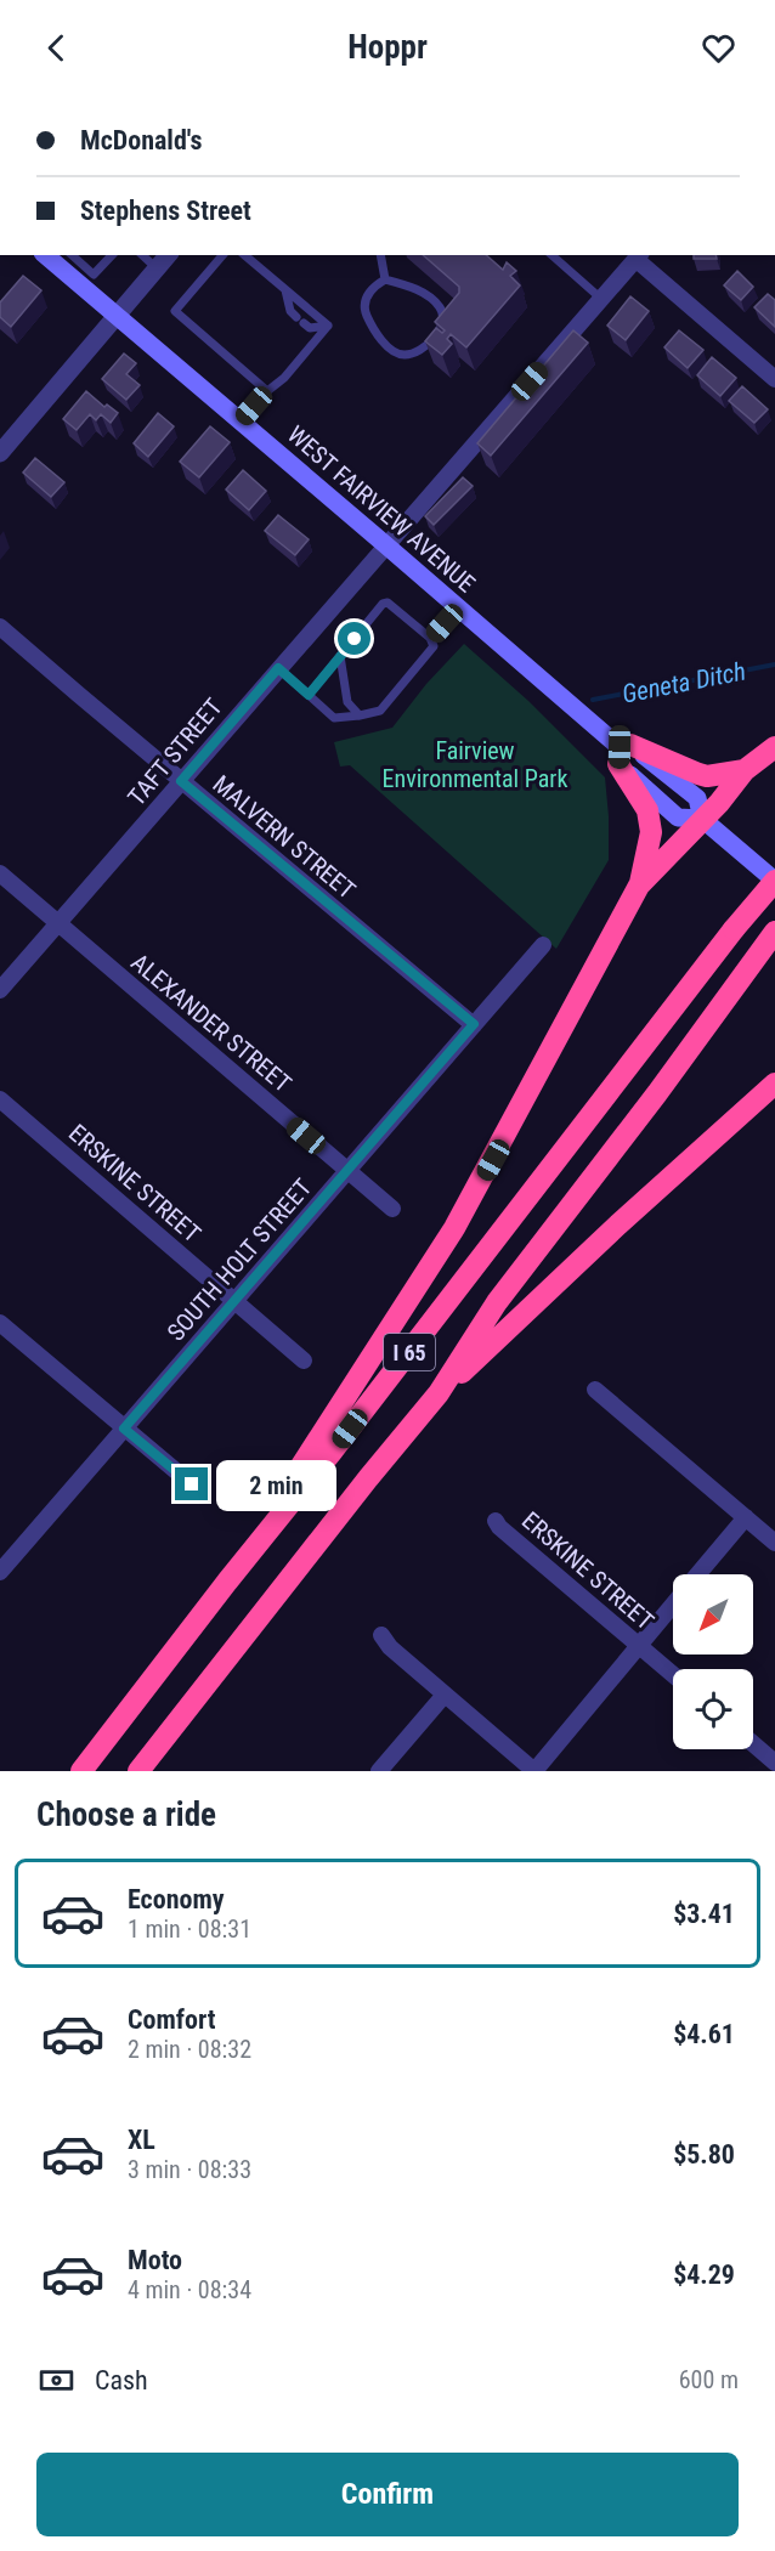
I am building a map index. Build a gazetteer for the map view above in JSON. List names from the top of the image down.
{
  "streets": {
    "highway": ["I 65"],
    "main road": ["WEST FAIRVIEW AVENUE"],
    "street": [
      "TAFT STREET",
      "MALVERN STREET",
      "ALEXANDER STREET",
      "ERSKINE STREET",
      "SOUTH HOLT STREET"
    ]
  },
  "crossings": [
    ["WEST FAIRVIEW AVENUE", "TAFT STREET"],
    ["WEST FAIRVIEW AVENUE", "I 65"],
    ["TAFT STREET", "MALVERN STREET"],
    ["TAFT STREET", "ALEXANDER STREET"],
    ["MALVERN STREET", "SOUTH HOLT STREET"],
    ["ALEXANDER STREET", "SOUTH HOLT STREET"],
    ["ERSKINE STREET", "SOUTH HOLT STREET"]
  ],
  "water": ["Geneta Ditch"],
  "parks": ["Fairview Environmental Park"],
  "north": "bottom left",
  "page": {
    "header": "Hoppr",
    "banner": ["McDonald's", "Stephens Street"],
    "bubble": "2 min",
    "heading": "Choose a ride",
    "list": [
      {
        "name": "Economy",
        "note": "1 min · 08:31",
        "value": "$3.41"
      },
      {
        "name": "Comfort",
        "note": "2 min · 08:32",
        "value": "$4.61"
      },
      {
        "name": "XL",
        "note": "3 min · 08:33",
        "value": "$5.80"
      },
      {
        "name": "Moto",
        "note": "4 min · 08:34",
        "value": "$4.29"
      }
    ],
    "pay": ["Cash", "600 m"],
    "buttons": "Confirm"
  }
}
